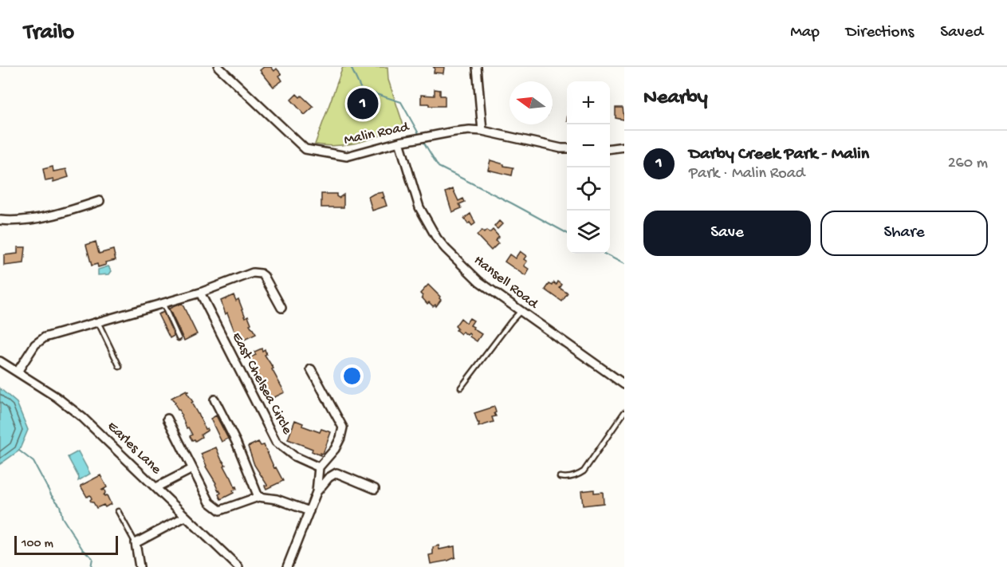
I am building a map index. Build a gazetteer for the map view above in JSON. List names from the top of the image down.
{
  "streets": {
    "street": [
      "Malin Road",
      "Hansell Road",
      "East Chelsea Circle",
      "Earles Lane"
    ]
  },
  "crossings": [
    ["Malin Road", "Hansell Road"]
  ],
  "scale_bar": "100 m",
  "north": "left",
  "page": {
    "header": "Trailo",
    "nav": ["Map", "Directions", "Saved"],
    "heading": "Nearby",
    "map_buttons": ["+", "−"],
    "pins": "1",
    "list": [
      {
        "mark": "1",
        "name": "Darby Creek Park - Malin",
        "note": "Park · Malin Road",
        "value": "260 m"
      }
    ],
    "buttons": ["Save", "Share"],
    "scale": "100 m"
  }
}
